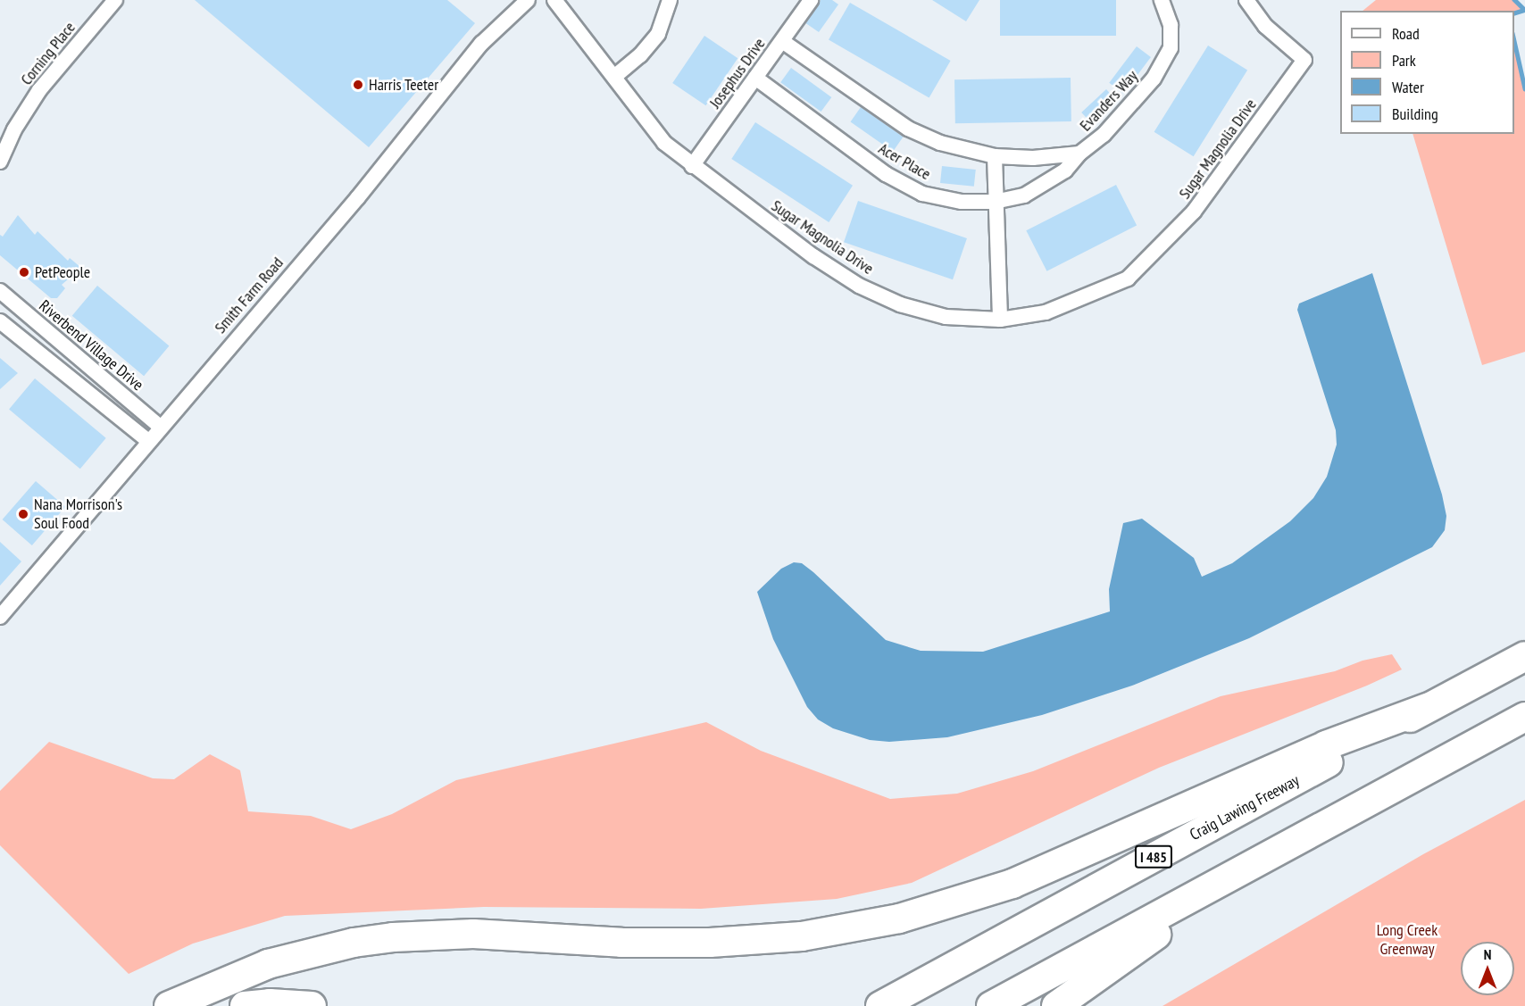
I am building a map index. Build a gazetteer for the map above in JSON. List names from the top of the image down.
{
  "streets": {
    "highway": ["Craig Lawing Freeway", "I 485"],
    "street": [
      "Corning Place",
      "Josephus Drive",
      "Evanders Way",
      "Sugar Magnolia Drive",
      "Acer Place",
      "Smith Farm Road",
      "Riverbend Village Drive"
    ]
  },
  "crossings": [
    ["Josephus Drive", "Evanders Way"],
    ["Josephus Drive", "Sugar Magnolia Drive"],
    ["Josephus Drive", "Acer Place"],
    ["Evanders Way", "Acer Place"],
    ["Smith Farm Road", "Riverbend Village Drive"]
  ],
  "parks": ["Long Creek Greenway"],
  "places": ["Harris Teeter", "PetPeople", "Nana Morrison's Soul Food"],
  "legend": [
    "Road",
    "Park",
    "Water",
    "Building"
  ],
  "north": "top"
}
